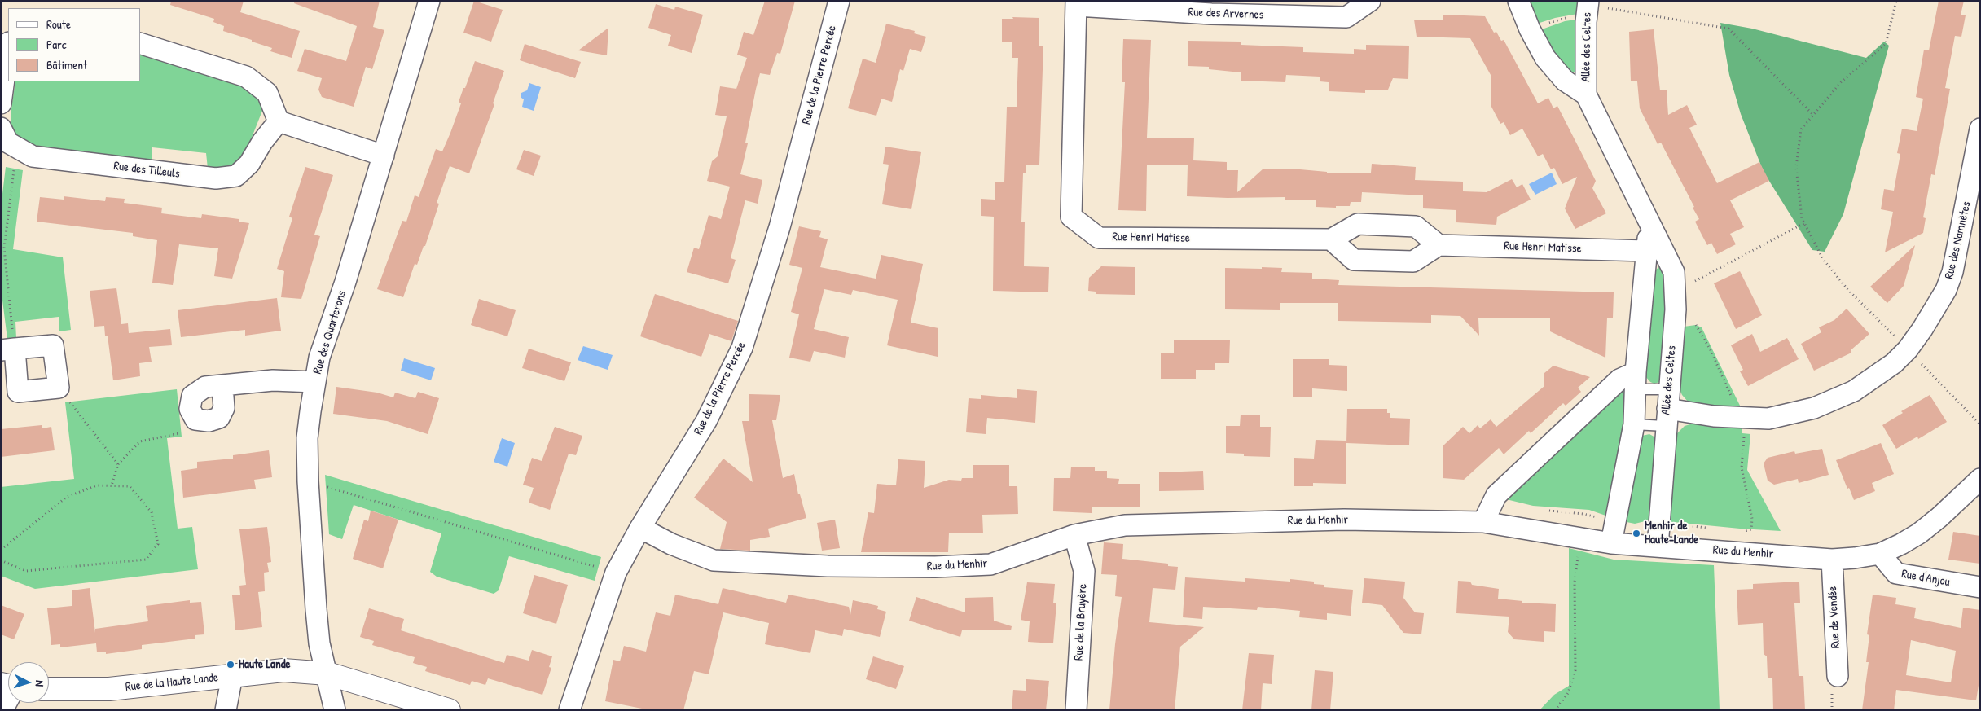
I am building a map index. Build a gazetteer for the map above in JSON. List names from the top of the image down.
{
  "streets": {
    "street": [
      "Rue des Arvernes",
      "Allée des Celtes",
      "Rue de la Pierre Percée",
      "Rue des Tilleuls",
      "Rue Henri Matisse",
      "Rue des Namnètes",
      "Rue des Quarterons",
      "Rue du Menhir",
      "Rue d'Anjou",
      "Rue de Vendée",
      "Rue de la Bruyère",
      "Rue de la Haute Lande"
    ]
  },
  "crossings": [
    ["Rue des Arvernes", "Rue Henri Matisse"],
    ["Allée des Celtes", "Rue des Namnètes"],
    ["Allée des Celtes", "Rue du Menhir"],
    ["Rue de la Pierre Percée", "Rue du Menhir"],
    ["Rue des Quarterons", "Rue de la Haute Lande"],
    ["Rue du Menhir", "Rue d'Anjou"],
    ["Rue du Menhir", "Rue de Vendée"],
    ["Rue du Menhir", "Rue de la Bruyère"]
  ],
  "places": ["Menhir de Haute-Lande", "Haute Lande"],
  "legend": ["Route", "Parc", "Bâtiment"],
  "north": "right"
}
